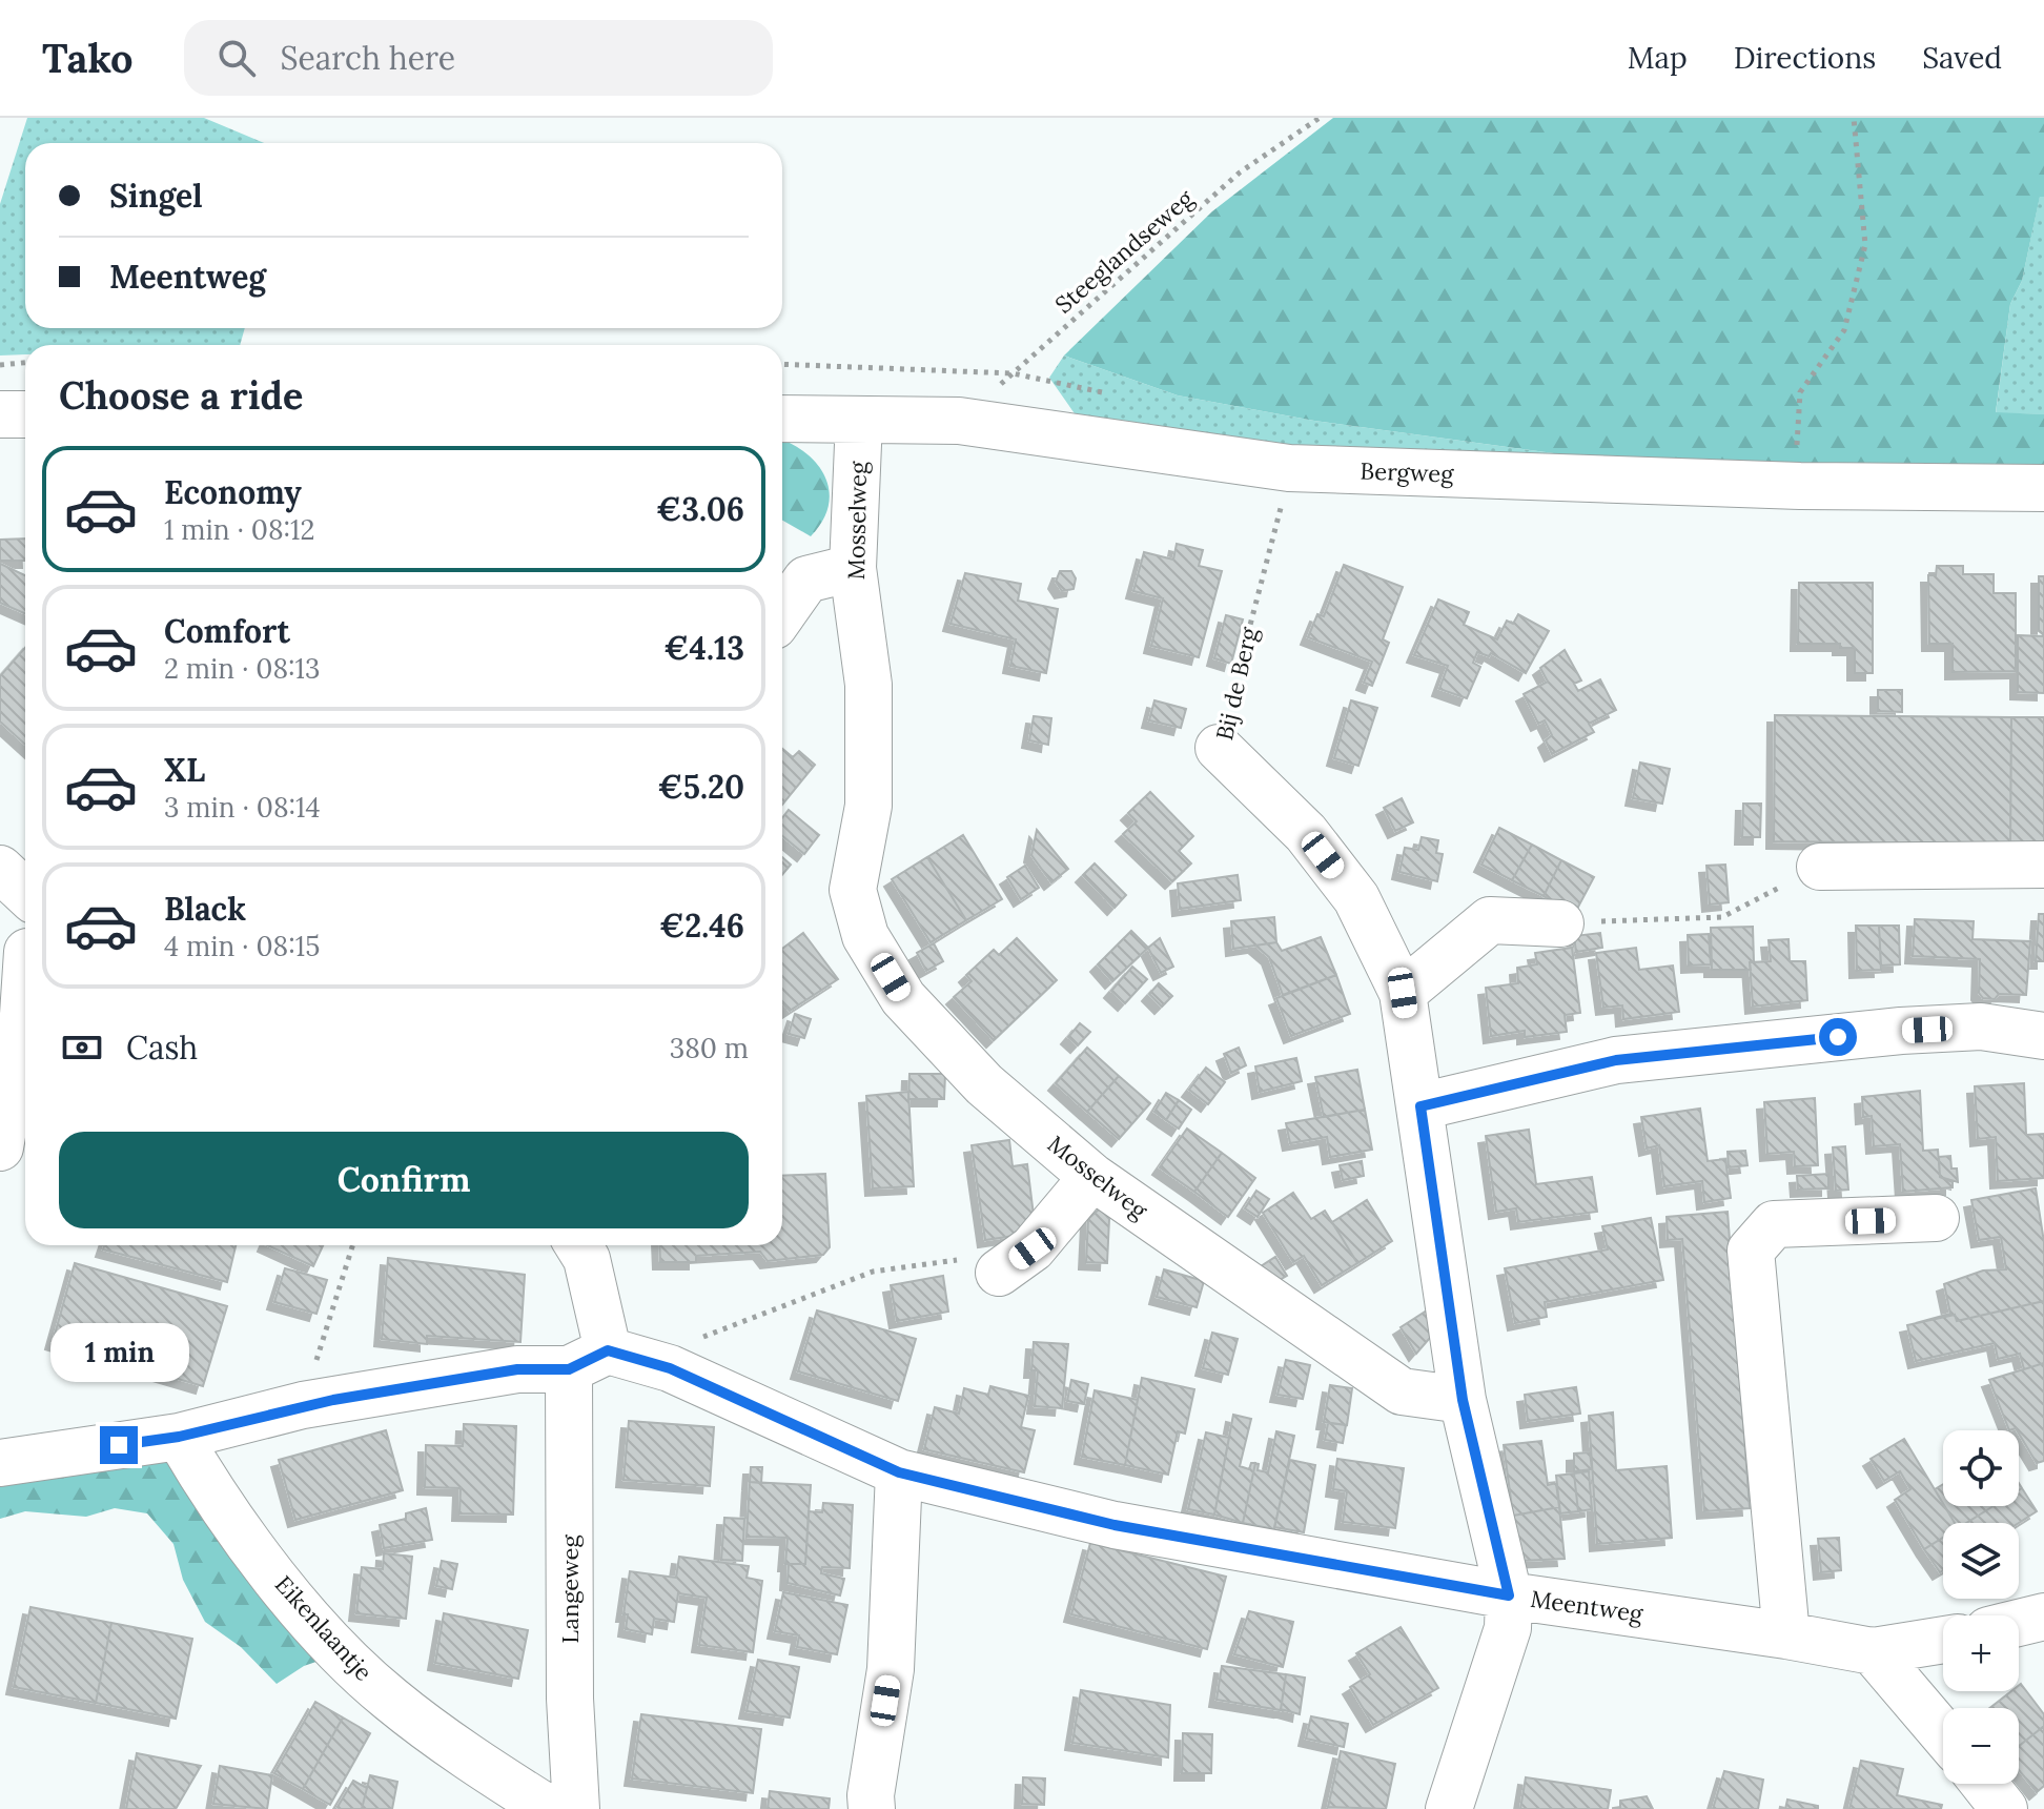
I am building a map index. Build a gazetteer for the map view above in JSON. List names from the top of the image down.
{
  "streets": {
    "street": [
      "Bergweg",
      "Mosselweg",
      "Bij de Berg",
      "Langeweg",
      "Meentweg",
      "Eikenlaantje"
    ],
    "path": ["Steeglandseweg"]
  },
  "crossings": [
    ["Steeglandseweg", "Bergweg"],
    ["Bergweg", "Mosselweg"],
    ["Bergweg", "Bij de Berg"],
    ["Mosselweg", "Bij de Berg"],
    ["Langeweg", "Meentweg"],
    ["Meentweg", "Eikenlaantje"]
  ],
  "page": {
    "header": "Tako",
    "search": "Search here",
    "nav": ["Map", "Directions", "Saved"],
    "banner": ["Singel", "Meentweg"],
    "heading": "Choose a ride",
    "list": [
      {
        "name": "Economy",
        "note": "1 min · 08:12",
        "value": "€3.06"
      },
      {
        "name": "Comfort",
        "note": "2 min · 08:13",
        "value": "€4.13"
      },
      {
        "name": "XL",
        "note": "3 min · 08:14",
        "value": "€5.20"
      },
      {
        "name": "Black",
        "note": "4 min · 08:15",
        "value": "€2.46"
      }
    ],
    "pay": ["Cash", "380 m"],
    "buttons": "Confirm",
    "bubble": "1 min",
    "map_buttons": ["+", "−"]
  }
}
